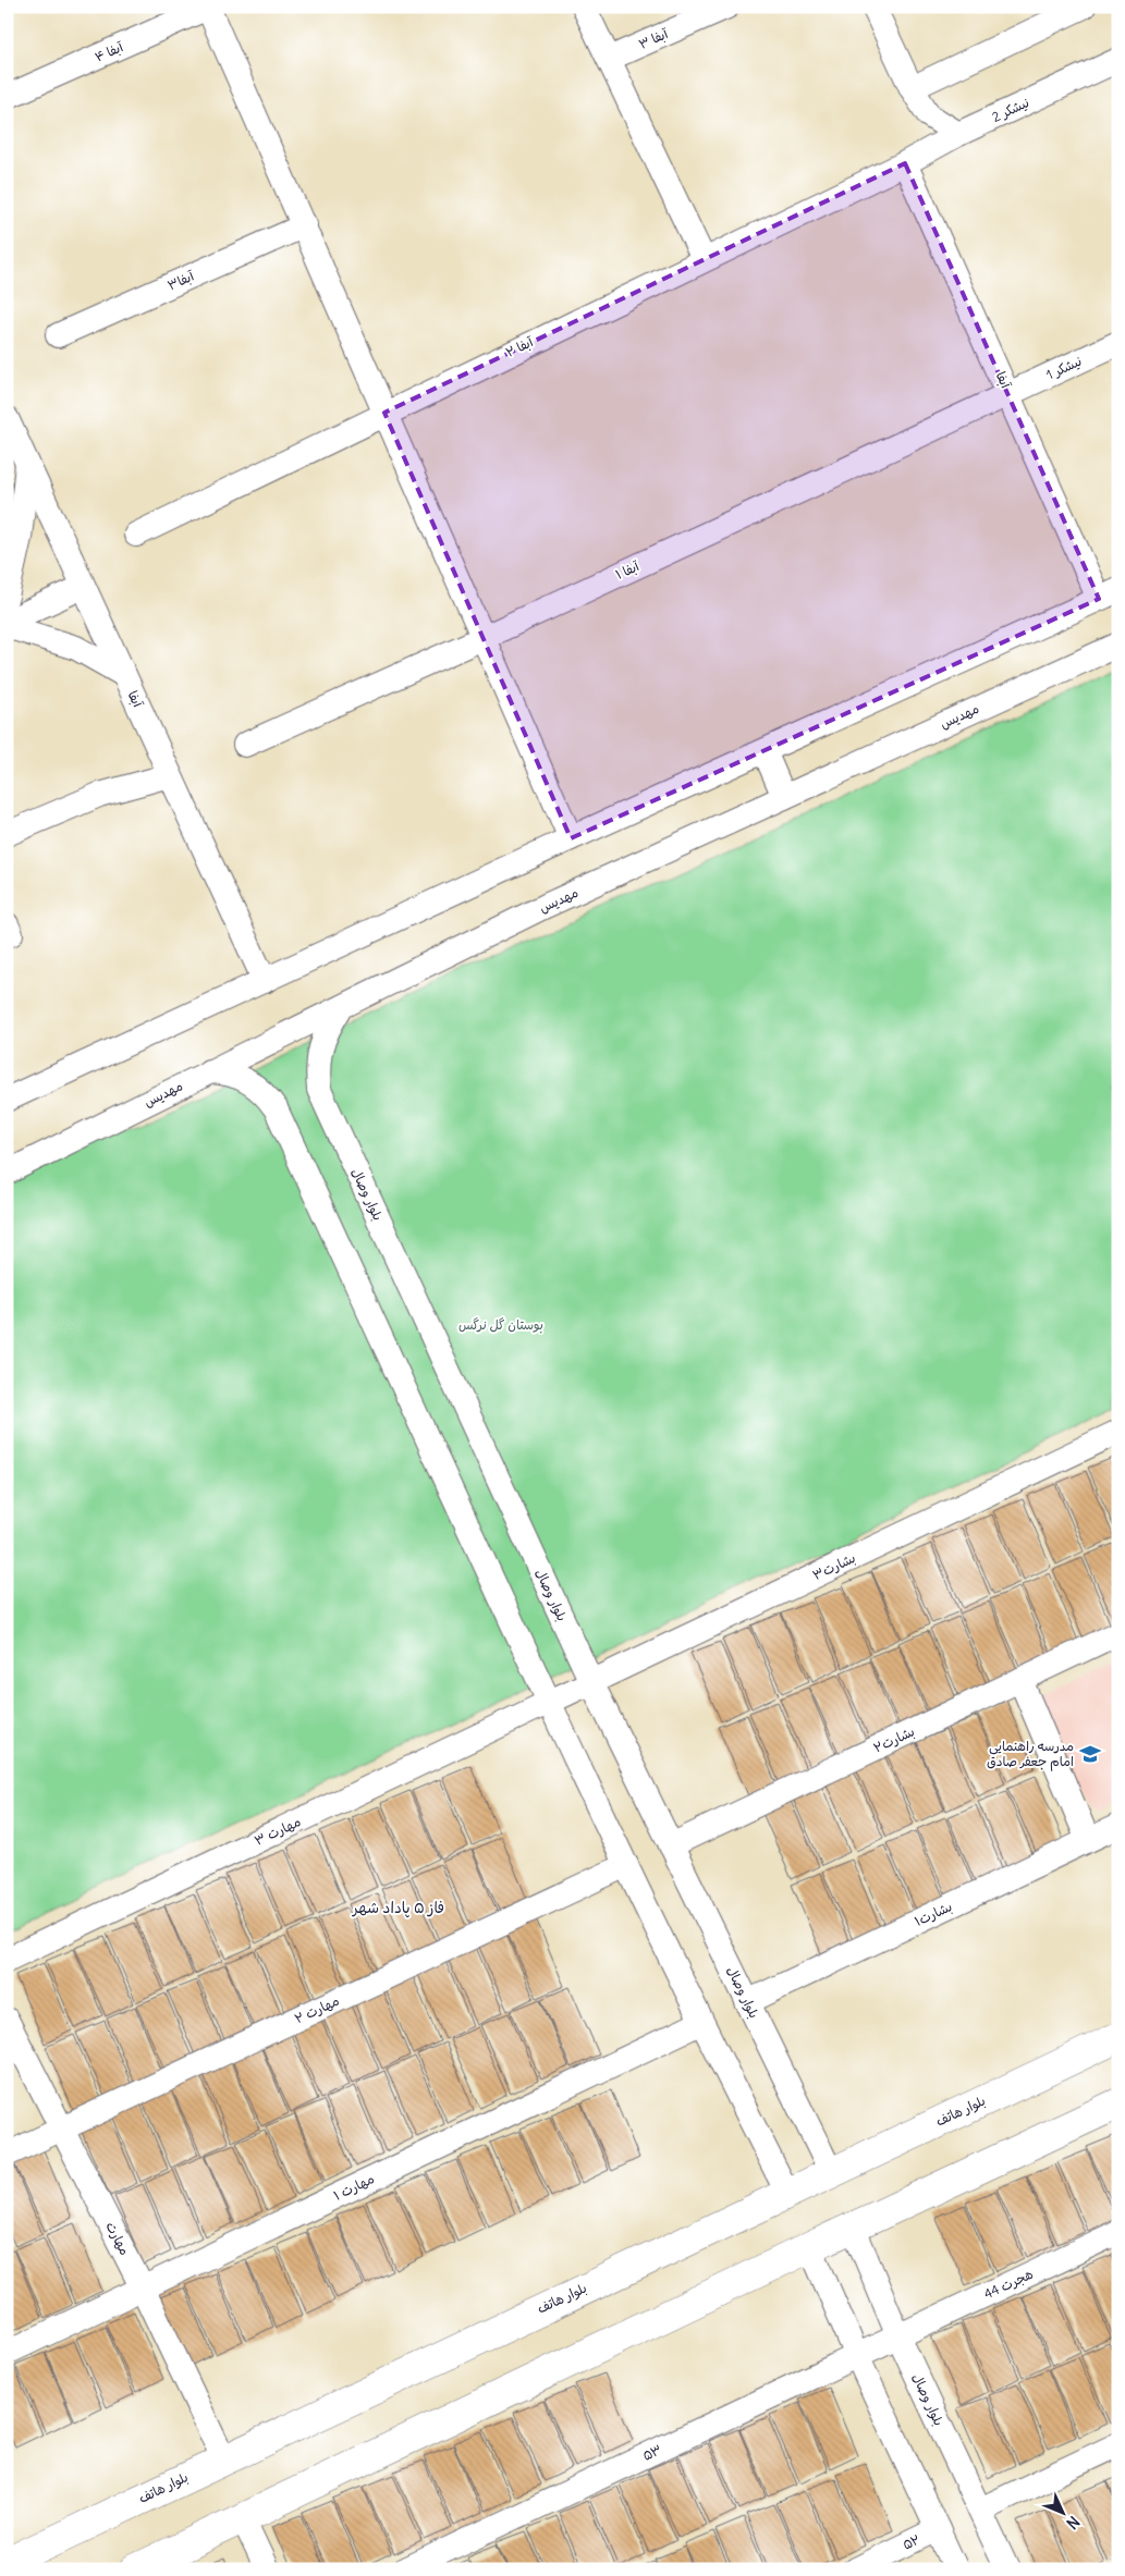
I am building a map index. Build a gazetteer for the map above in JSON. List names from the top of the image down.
{
  "streets": {
    "main road": ["بلوار هاتف"],
    "street": [
      "آبفا ۳",
      "آبفا ۴",
      "نیشکر 2",
      "آبفا۳",
      "آبفا ۲",
      "نیشکر 1",
      "آبفا",
      "آبفا ۱",
      "مهدیس",
      "بلوار وصال",
      "بشارت۳",
      "بشارت۲",
      "مهارت ۳",
      "بشارت۱",
      "مهارت ۲",
      "مهارت ۱",
      "مهارت",
      "هجرت 44",
      "۵۳",
      "۵۲"
    ]
  },
  "crossings": [
    ["نیشکر 2", "آبفا ۲"],
    ["نیشکر 2", "آبفا"],
    ["آبفا ۲", "آبفا"],
    ["نیشکر 1", "آبفا"],
    ["نیشکر 1", "آبفا ۱"],
    ["آبفا", "آبفا ۱"],
    ["مهدیس", "بلوار وصال"],
    ["بلوار وصال", "بشارت۳"],
    ["بلوار وصال", "بشارت۲"],
    ["بلوار وصال", "بشارت۱"],
    ["بلوار وصال", "بلوار هاتف"],
    ["بلوار وصال", "هجرت 44"],
    ["بلوار وصال", "۵۳"],
    ["بشارت۳", "مهارت ۳"],
    ["مهارت ۲", "مهارت"],
    ["بلوار هاتف", "مهارت"],
    ["مهارت ۱", "مهارت"],
    ["هجرت 44", "۵۳"]
  ],
  "districts": ["فاز ۵ پاداد شهر"],
  "parks": ["بوستان گل نرگس"],
  "places": {
    "school or university": ["مدرسه راهنمایی امام جعفر صادق"]
  },
  "north": "bottom right"
}
